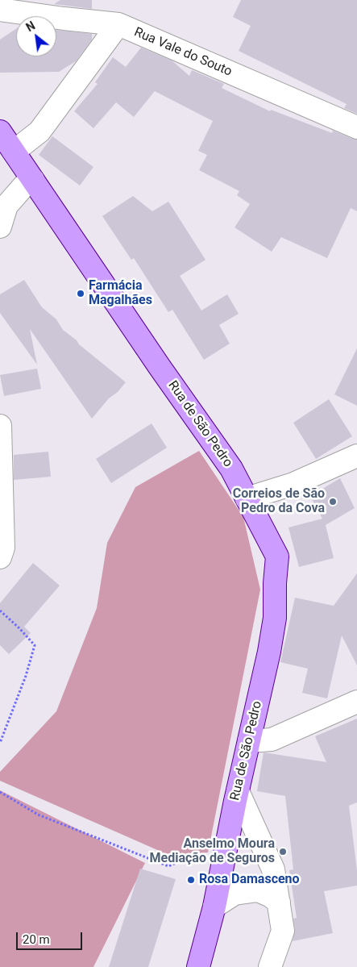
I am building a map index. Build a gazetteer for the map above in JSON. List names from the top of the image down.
{
  "streets": {
    "main road": ["Rua de São Pedro"],
    "street": ["Rua Vale do Souto"]
  },
  "places": [
    "Farmácia Magalhães",
    "Correios de São Pedro da Cova",
    "Anselmo Moura Mediação de Seguros",
    "Rosa Damasceno"
  ],
  "scale_bar": "20 m",
  "north": "top left"
}
